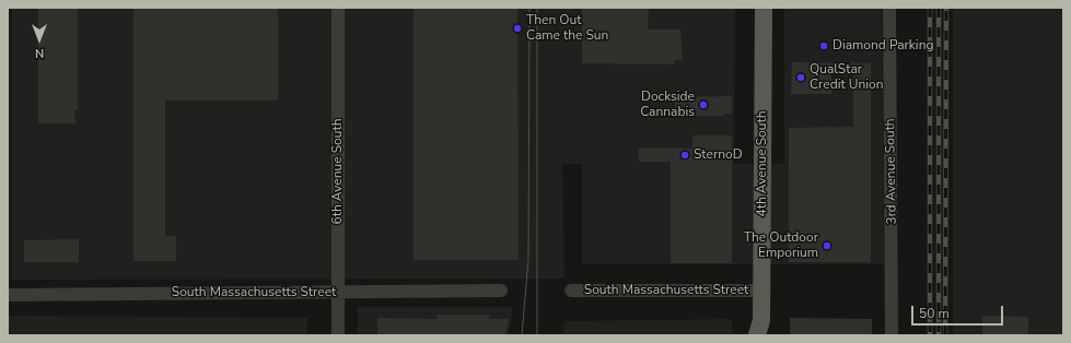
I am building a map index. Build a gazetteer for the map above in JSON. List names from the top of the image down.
{
  "streets": {
    "main road": ["4th Avenue South"],
    "street": ["6th Avenue South", "3rd Avenue South", "South Massachusetts Street"]
  },
  "crossings": [
    ["4th Avenue South", "South Massachusetts Street"],
    ["6th Avenue South", "South Massachusetts Street"]
  ],
  "places": [
    "Then Out Came the Sun",
    "Diamond Parking",
    "QualStar Credit Union",
    "Dockside Cannabis",
    "SternoD",
    "The Outdoor Emporium"
  ],
  "scale_bar": "50 m",
  "north": "bottom"
}
